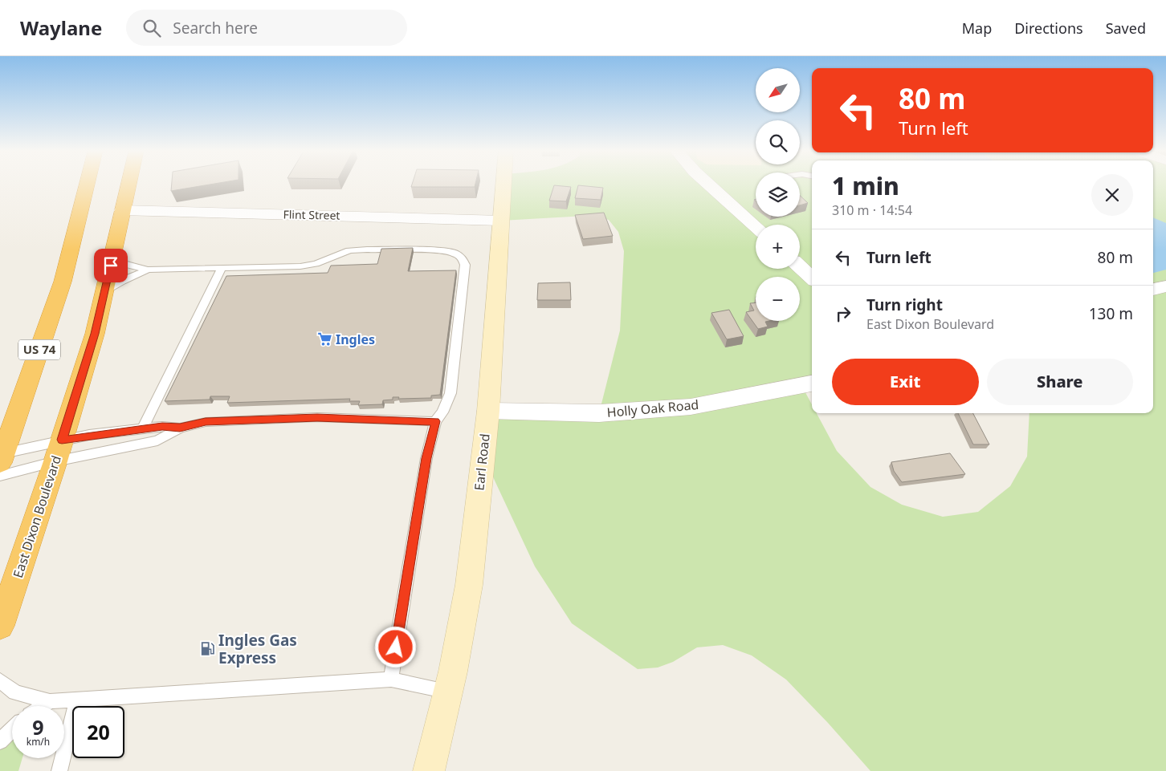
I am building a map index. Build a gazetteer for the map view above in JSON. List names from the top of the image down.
{
  "streets": {
    "highway": ["US 74", "East Dixon Boulevard"],
    "main road": ["Earl Road"],
    "street": ["Flint Street", "Holly Oak Road"]
  },
  "crossings": [
    ["Flint Street", "Earl Road"],
    ["Flint Street", "East Dixon Boulevard"],
    ["Holly Oak Road", "Earl Road"]
  ],
  "places": {
    "supermarket": ["Ingles"],
    "fuel station": ["Ingles Gas Express"]
  },
  "north": "bottom left",
  "page": {
    "header": "Waylane",
    "search": "Search here",
    "nav": ["Map", "Directions", "Saved"],
    "map_buttons": ["+", "−"],
    "turn": ["80 m", "Turn left"],
    "heading": ["1 min", "310 m · 14:54"],
    "list": [
      {
        "name": "Turn left",
        "value": "80 m"
      },
      {
        "name": "Turn right",
        "note": "East Dixon Boulevard",
        "value": "130 m"
      }
    ],
    "buttons": ["Exit", "Share"],
    "speed": "9 km/h",
    "limit": "20"
  }
}
